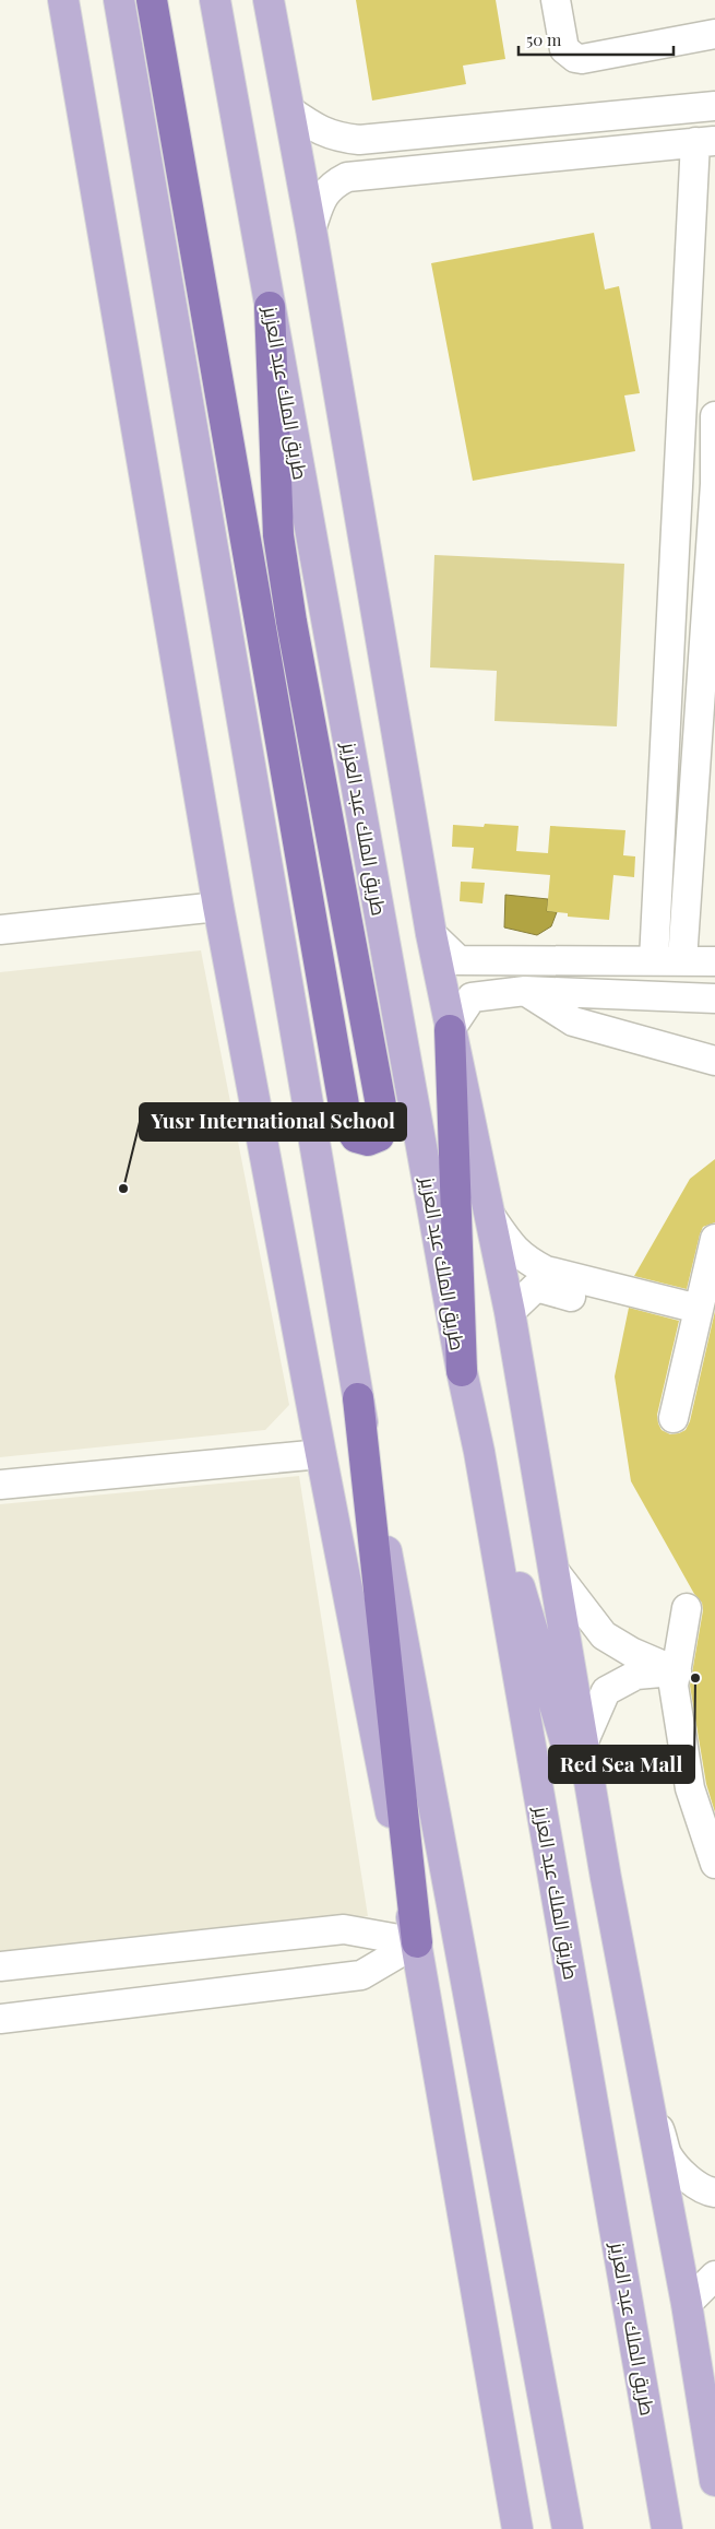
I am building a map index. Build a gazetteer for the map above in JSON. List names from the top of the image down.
{
  "streets": {
    "main road": ["طريق الملك عبد العزيز"]
  },
  "places": ["Yusr International School", "Red Sea Mall"],
  "scale_bar": "50 m"
}
